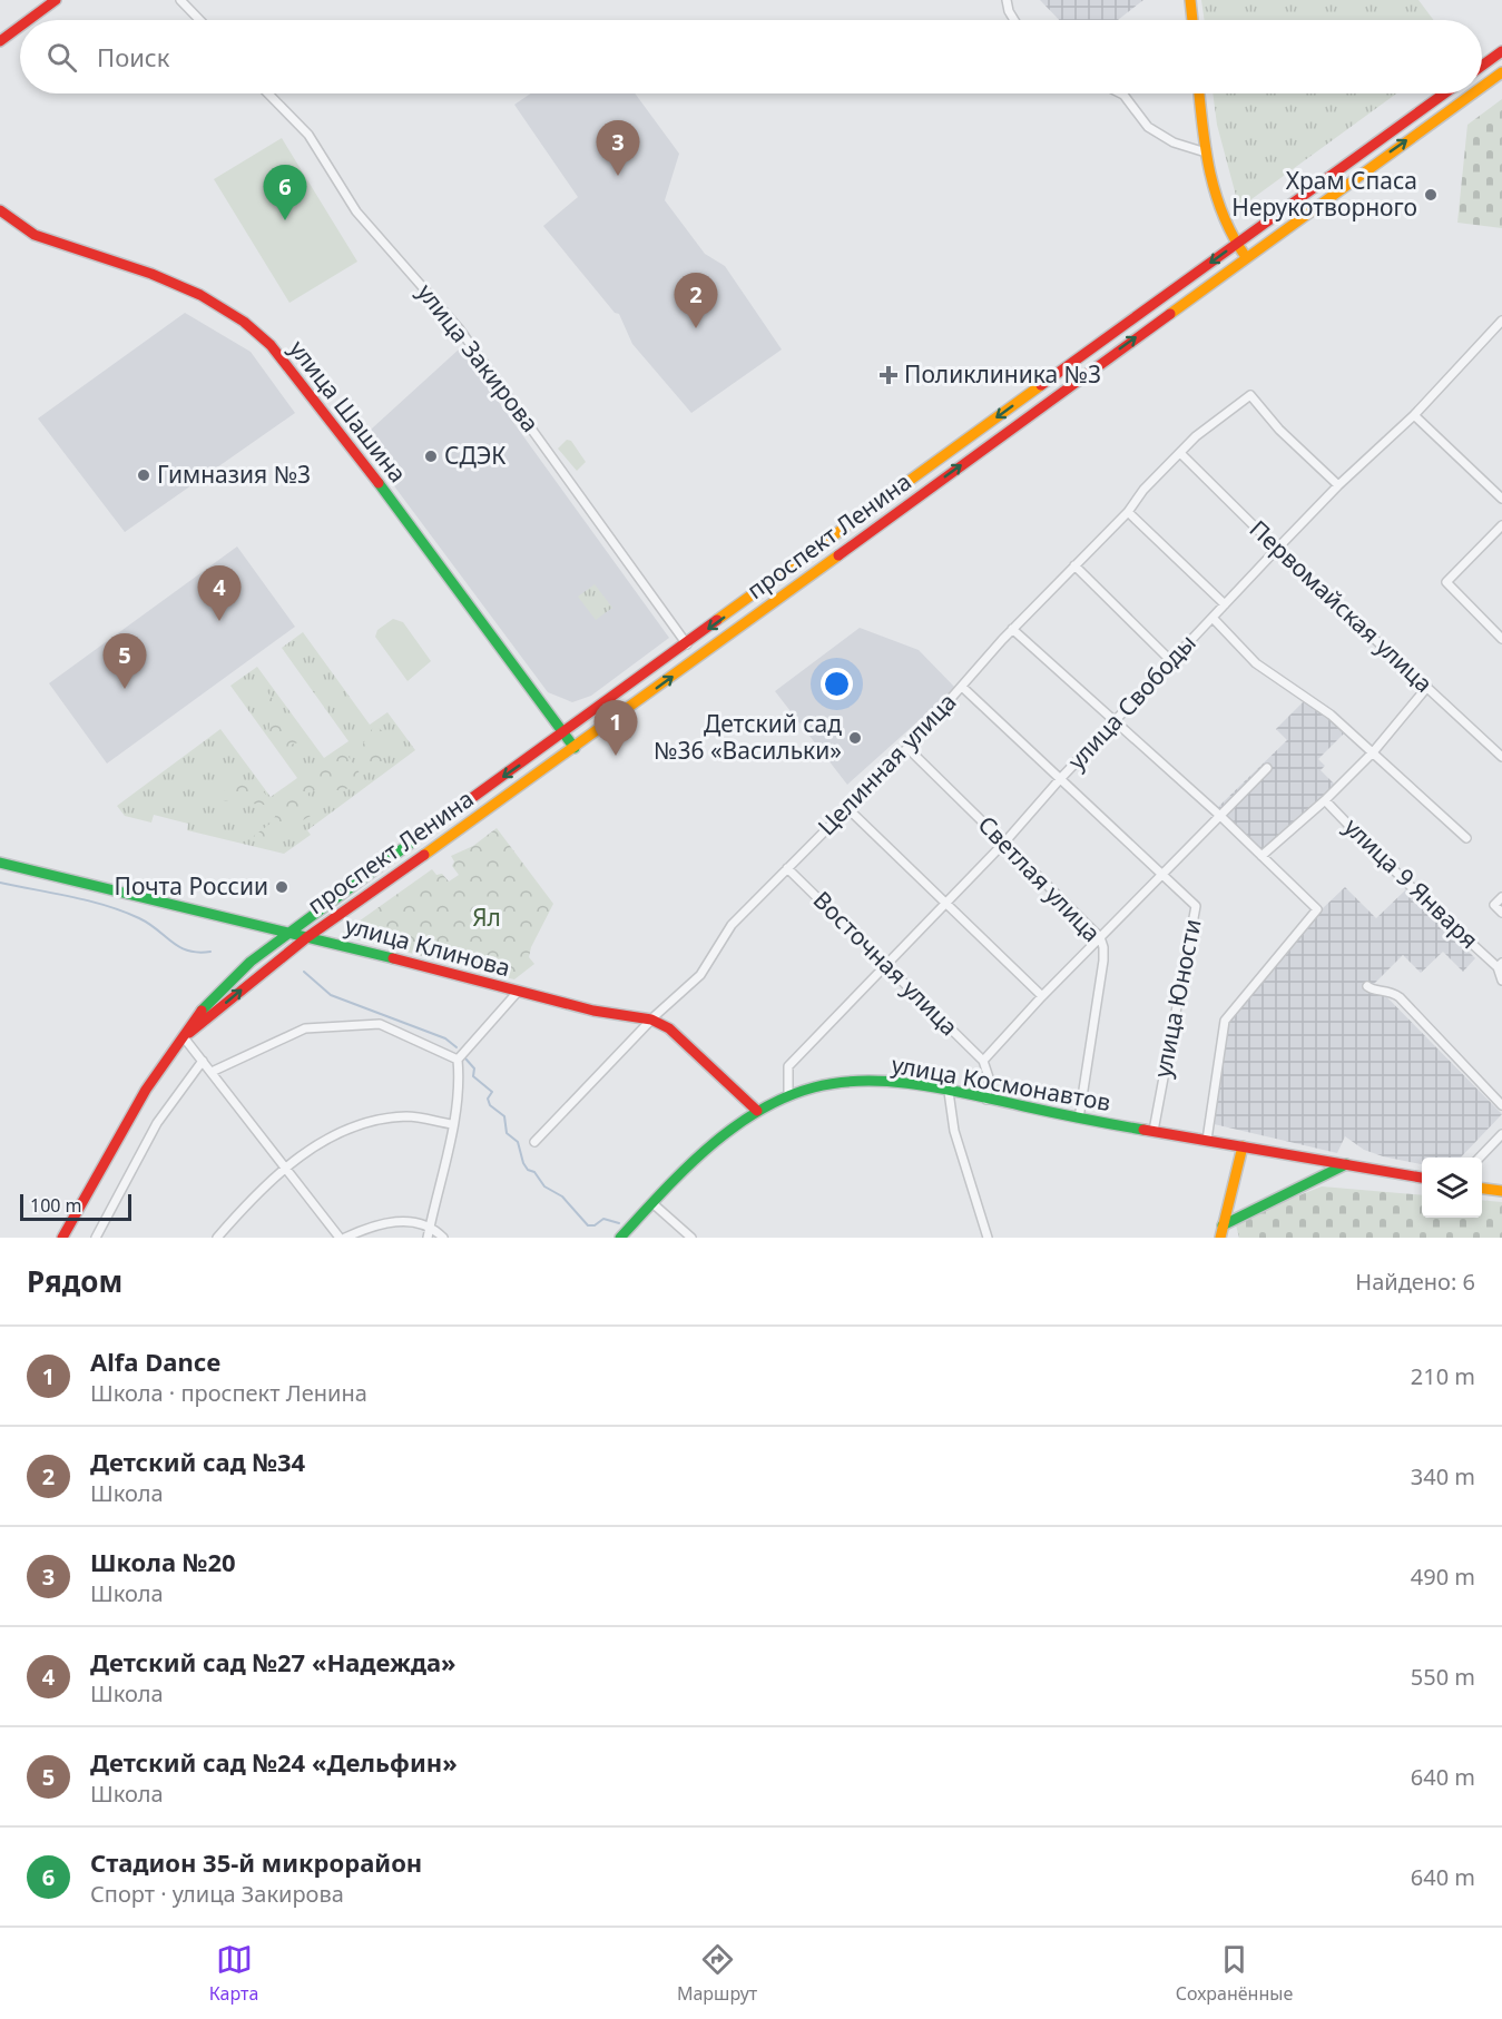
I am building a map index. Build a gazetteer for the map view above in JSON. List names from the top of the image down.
{
  "streets": {
    "main road": [
      "улица Шашина",
      "проспект Ленина",
      "улица Клинова",
      "улица Космонавтов"
    ],
    "street": [
      "улица Закирова",
      "Первомайская улица",
      "улица Свободы",
      "Целинная улица",
      "Светлая улица",
      "улица 9 Января",
      "Восточная улица",
      "улица Юности"
    ]
  },
  "crossings": [
    ["улица Закирова", "проспект Ленина"],
    ["улица Шашина", "проспект Ленина"],
    ["проспект Ленина", "улица Клинова"],
    ["Первомайская улица", "улица Свободы"],
    ["Первомайская улица", "Целинная улица"],
    ["улица Свободы", "Целинная улица"],
    ["улица Свободы", "Светлая улица"],
    ["улица Свободы", "Восточная улица"],
    ["улица Свободы", "улица Юности"],
    ["улица Свободы", "улица Космонавтов"],
    ["Целинная улица", "Светлая улица"],
    ["Целинная улица", "улица Клинова"],
    ["Целинная улица", "Восточная улица"],
    ["Целинная улица", "улица Юности"],
    ["Светлая улица", "улица Космонавтов"],
    ["улица Юности", "улица Космонавтов"]
  ],
  "parks": ["Ял"],
  "places": {
    "other": [
      "Храм Спаса Нерукотворного",
      "СДЭК",
      "Гимназия №3",
      "Детский сад №36 «Васильки»",
      "Почта России"
    ],
    "health": ["Поликлиника №3"]
  },
  "scale_bar": "100 m",
  "page": {
    "search": "Поиск",
    "pins": [
      "3",
      "6",
      "2",
      "4",
      "5",
      "1"
    ],
    "scale": "100 m",
    "heading": ["Рядом", "Найдено: 6"],
    "list": [
      {
        "mark": "1",
        "name": "Alfa Dance",
        "note": "Школа · проспект Ленина",
        "value": "210 m"
      },
      {
        "mark": "2",
        "name": "Детский сад №34",
        "note": "Школа",
        "value": "340 m"
      },
      {
        "mark": "3",
        "name": "Школа №20",
        "note": "Школа",
        "value": "490 m"
      },
      {
        "mark": "4",
        "name": "Детский сад №27 «Надежда»",
        "note": "Школа",
        "value": "550 m"
      },
      {
        "mark": "5",
        "name": "Детский сад №24 «Дельфин»",
        "note": "Школа",
        "value": "640 m"
      },
      {
        "mark": "6",
        "name": "Стадион 35-й микрорайон",
        "note": "Спорт · улица Закирова",
        "value": "640 m"
      }
    ],
    "nav": ["Карта", "Маршрут", "Сохранённые"]
  }
}
